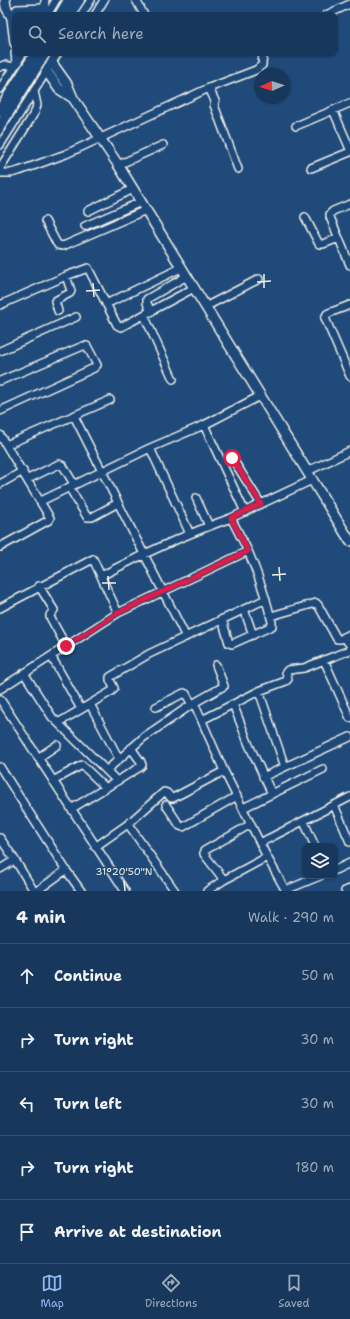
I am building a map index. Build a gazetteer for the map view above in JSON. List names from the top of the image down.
{
  "north": "left",
  "page": {
    "search": "Search here",
    "heading": ["4 min", "Walk · 290 m"],
    "list": [
      ["Continue", "50 m"],
      ["Turn right", "30 m"],
      ["Turn left", "30 m"],
      ["Turn right", "180 m"],
      "Arrive at destination"
    ],
    "nav": ["Map", "Directions", "Saved"]
  },
  "coordinates": ["31°20'50\"N"]
}
